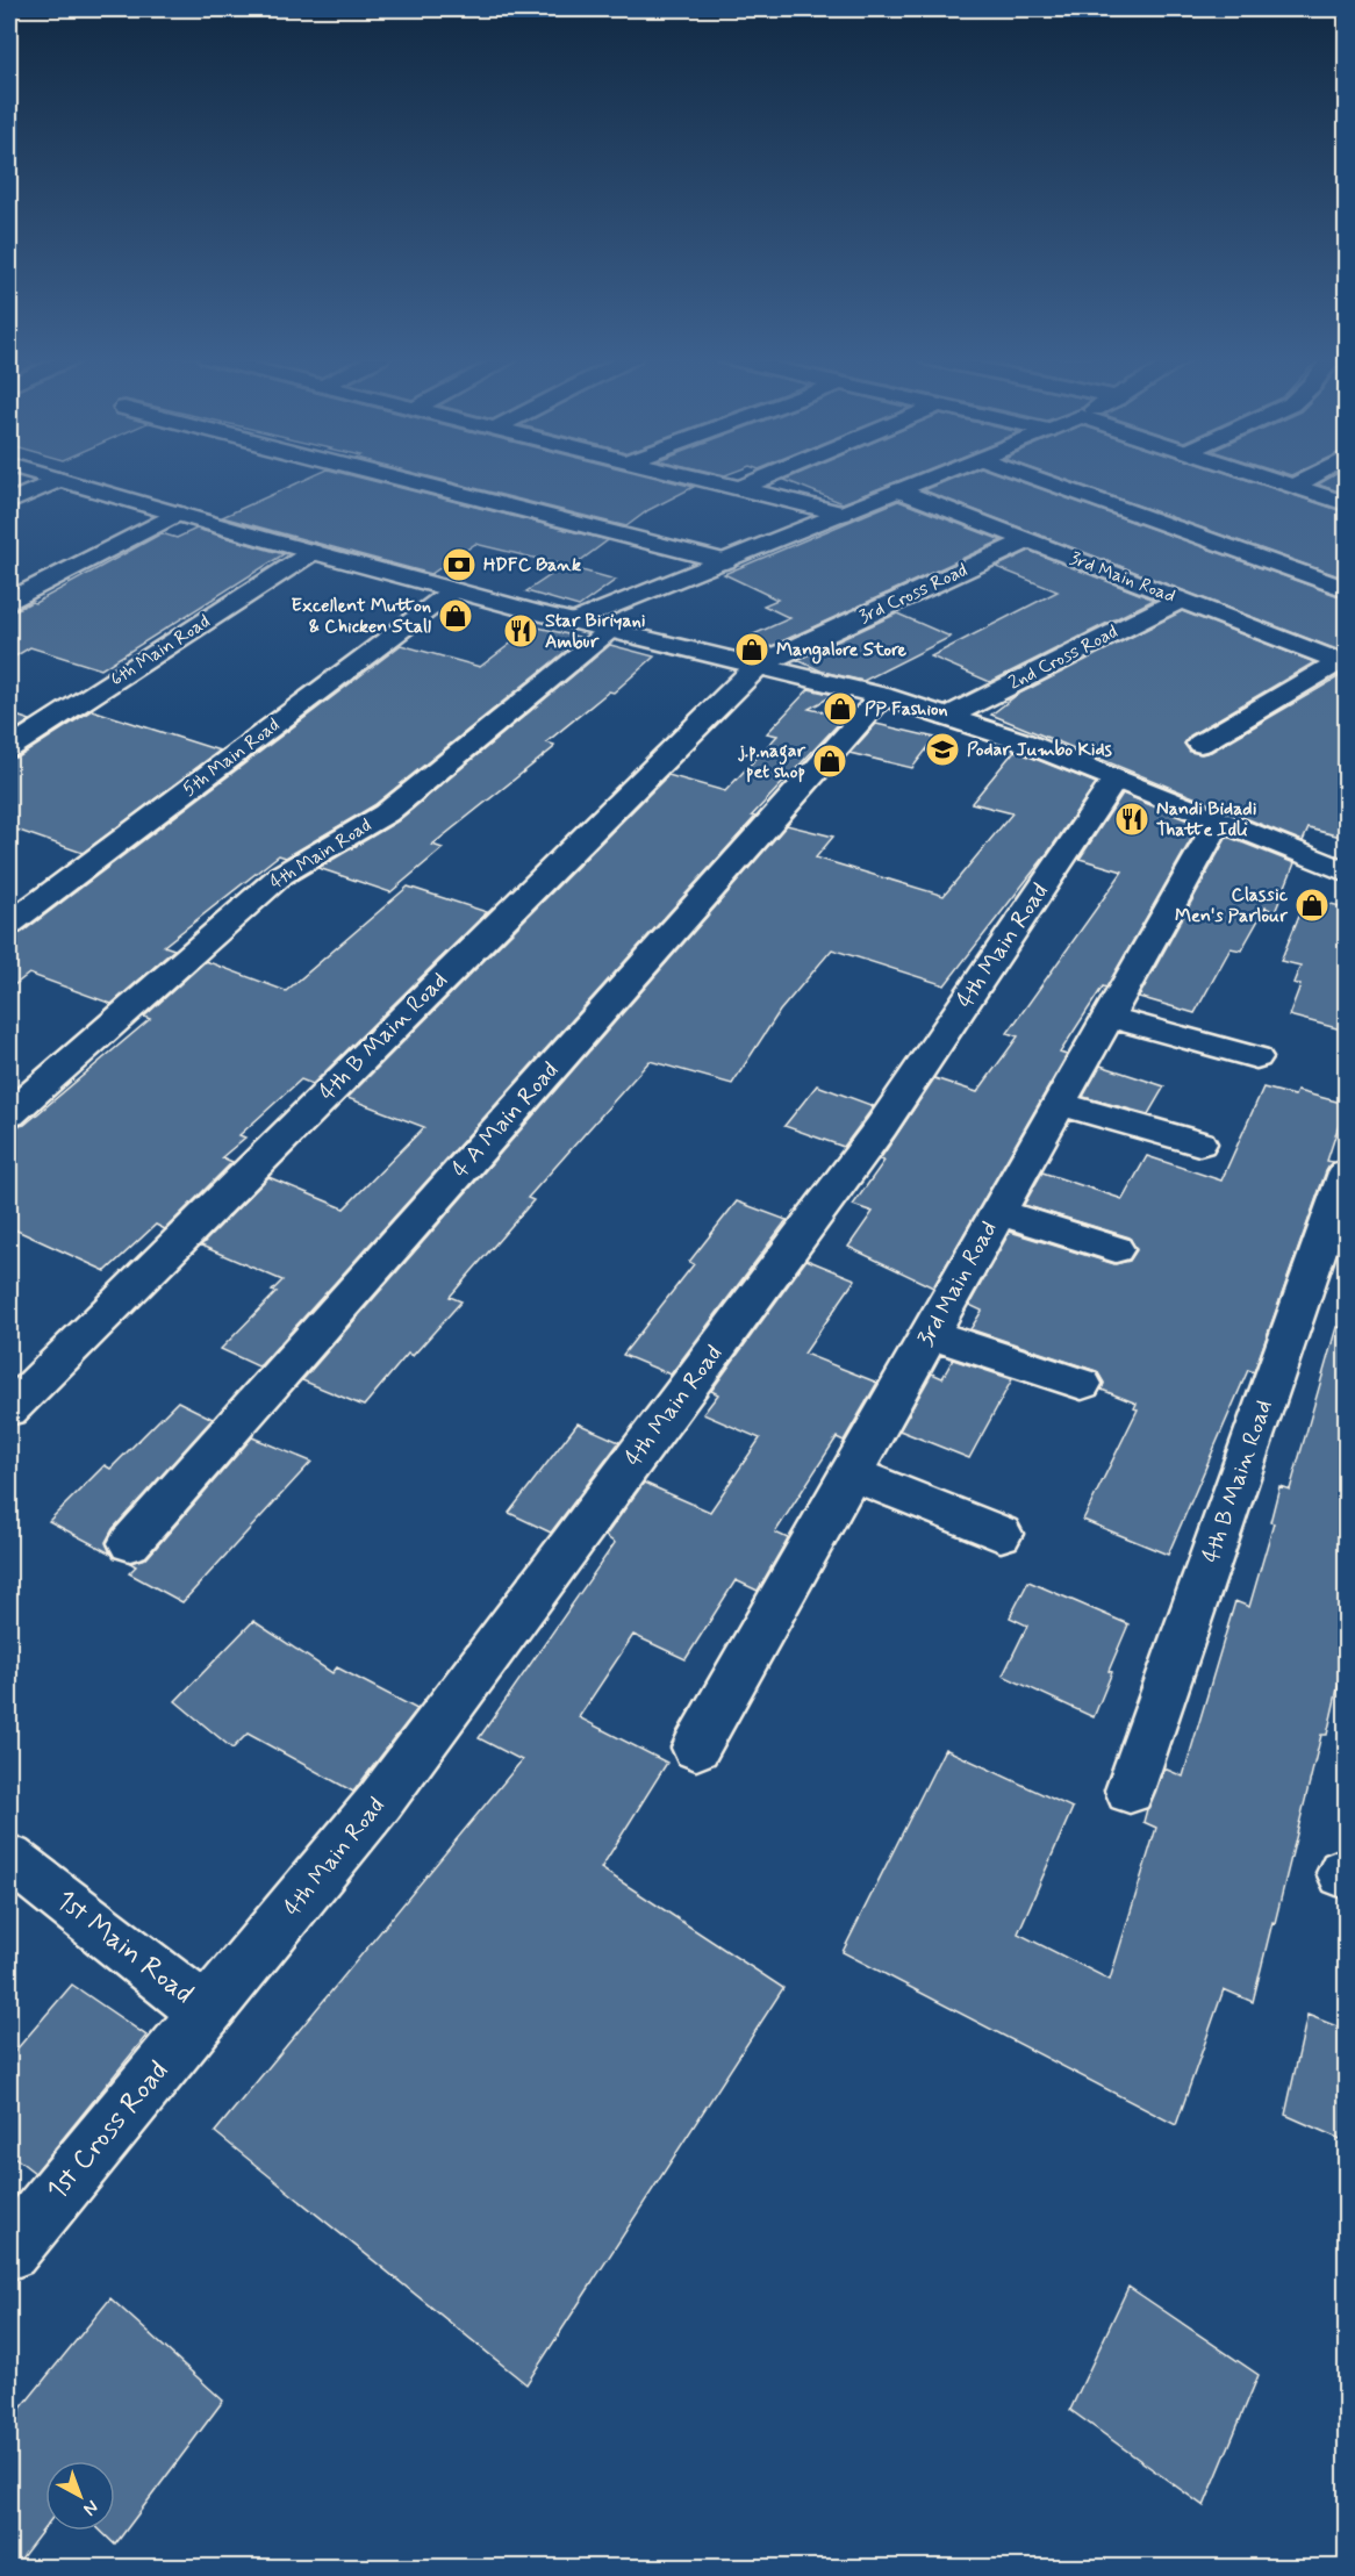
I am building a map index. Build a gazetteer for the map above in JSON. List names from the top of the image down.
{
  "streets": {
    "street": [
      "3rd Main Road",
      "3rd Cross Road",
      "6th Main Road",
      "2nd Cross Road",
      "5th Main Road",
      "4th Main Road",
      "4th B Main Road",
      "4 A Main Road",
      "1st Main Road",
      "1st Cross Road"
    ]
  },
  "crossings": [
    ["3rd Main Road", "3rd Cross Road"],
    ["3rd Main Road", "2nd Cross Road"],
    ["3rd Cross Road", "4th B Main Road"],
    ["4th Main Road", "1st Main Road"],
    ["4th Main Road", "1st Cross Road"],
    ["1st Main Road", "1st Cross Road"]
  ],
  "places": {
    "bank": ["HDFC Bank"],
    "shop": [
      "Excellent Mutton & Chicken Stall",
      "Mangalore Store",
      "PP Fashion",
      "j.p.nagar pet shop",
      "Classic Men's Parlour"
    ],
    "restaurant": ["Star Biriyani Ambur", "Nandi Bidadi Thatte Idli"],
    "school or university": ["Podar Jumbo Kids"]
  },
  "north": "bottom right"
}
